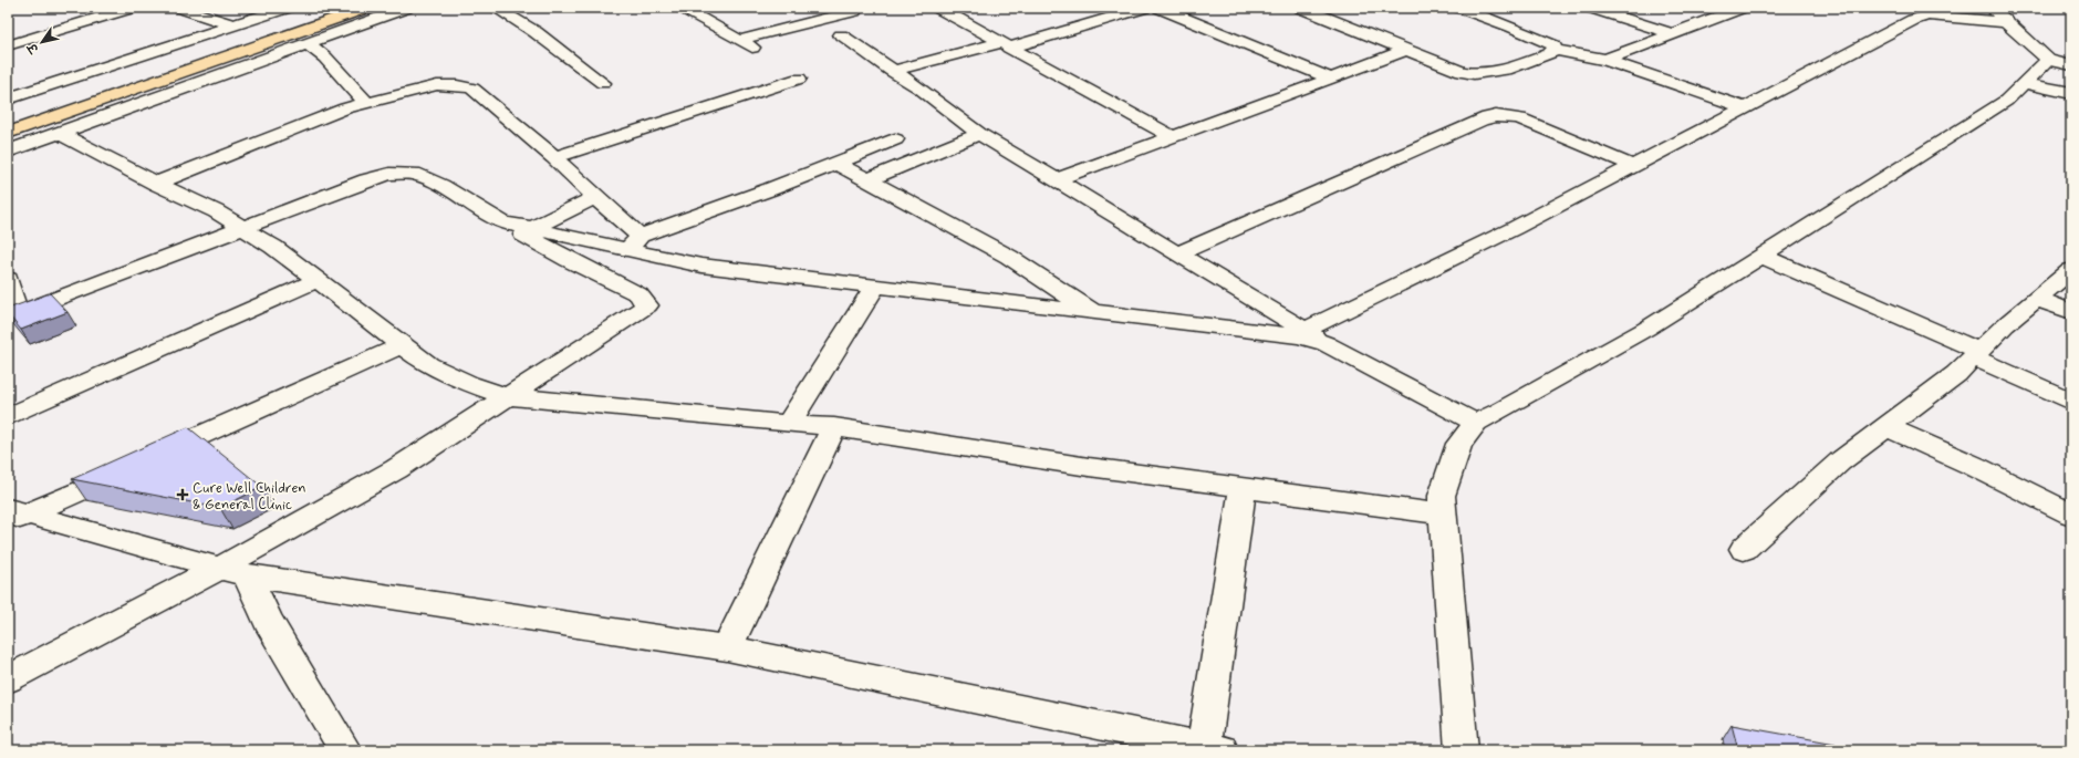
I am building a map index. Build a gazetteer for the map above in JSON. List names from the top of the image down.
{
  "places": {
    "health": ["Cure Well Children & General Clinic"]
  },
  "north": "bottom left"
}
